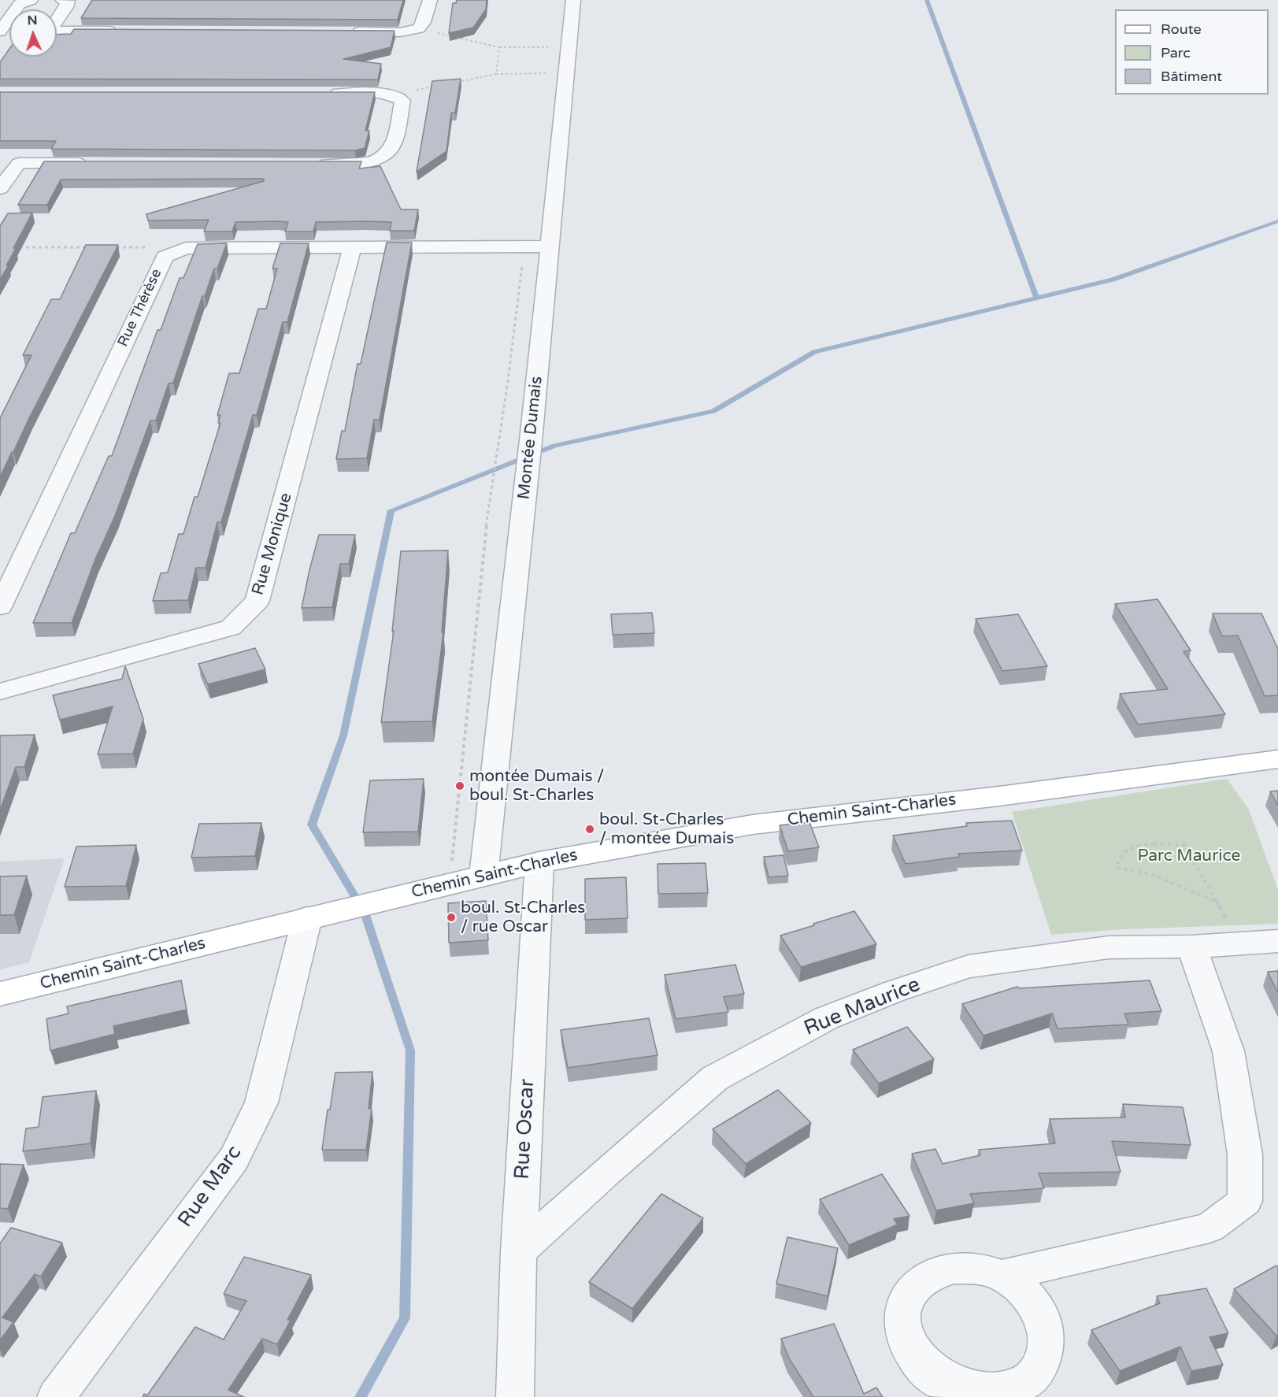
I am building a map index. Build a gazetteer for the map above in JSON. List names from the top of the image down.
{
  "streets": {
    "main road": ["Chemin Saint-Charles"],
    "street": [
      "Rue Thérèse",
      "Montée Dumais",
      "Rue Monique",
      "Rue Maurice",
      "Rue Oscar",
      "Rue Marc"
    ]
  },
  "crossings": [
    ["Rue Thérèse", "Montée Dumais"],
    ["Rue Thérèse", "Rue Monique"],
    ["Montée Dumais", "Chemin Saint-Charles"],
    ["Chemin Saint-Charles", "Rue Oscar"],
    ["Chemin Saint-Charles", "Rue Marc"],
    ["Rue Maurice", "Rue Oscar"]
  ],
  "parks": ["Parc Maurice"],
  "places": ["montée Dumais / boul. St-Charles", "boul. St-Charles / montée Dumais", "boul. St-Charles / rue Oscar"],
  "legend": ["Route", "Parc", "Bâtiment"],
  "north": "top"
}
